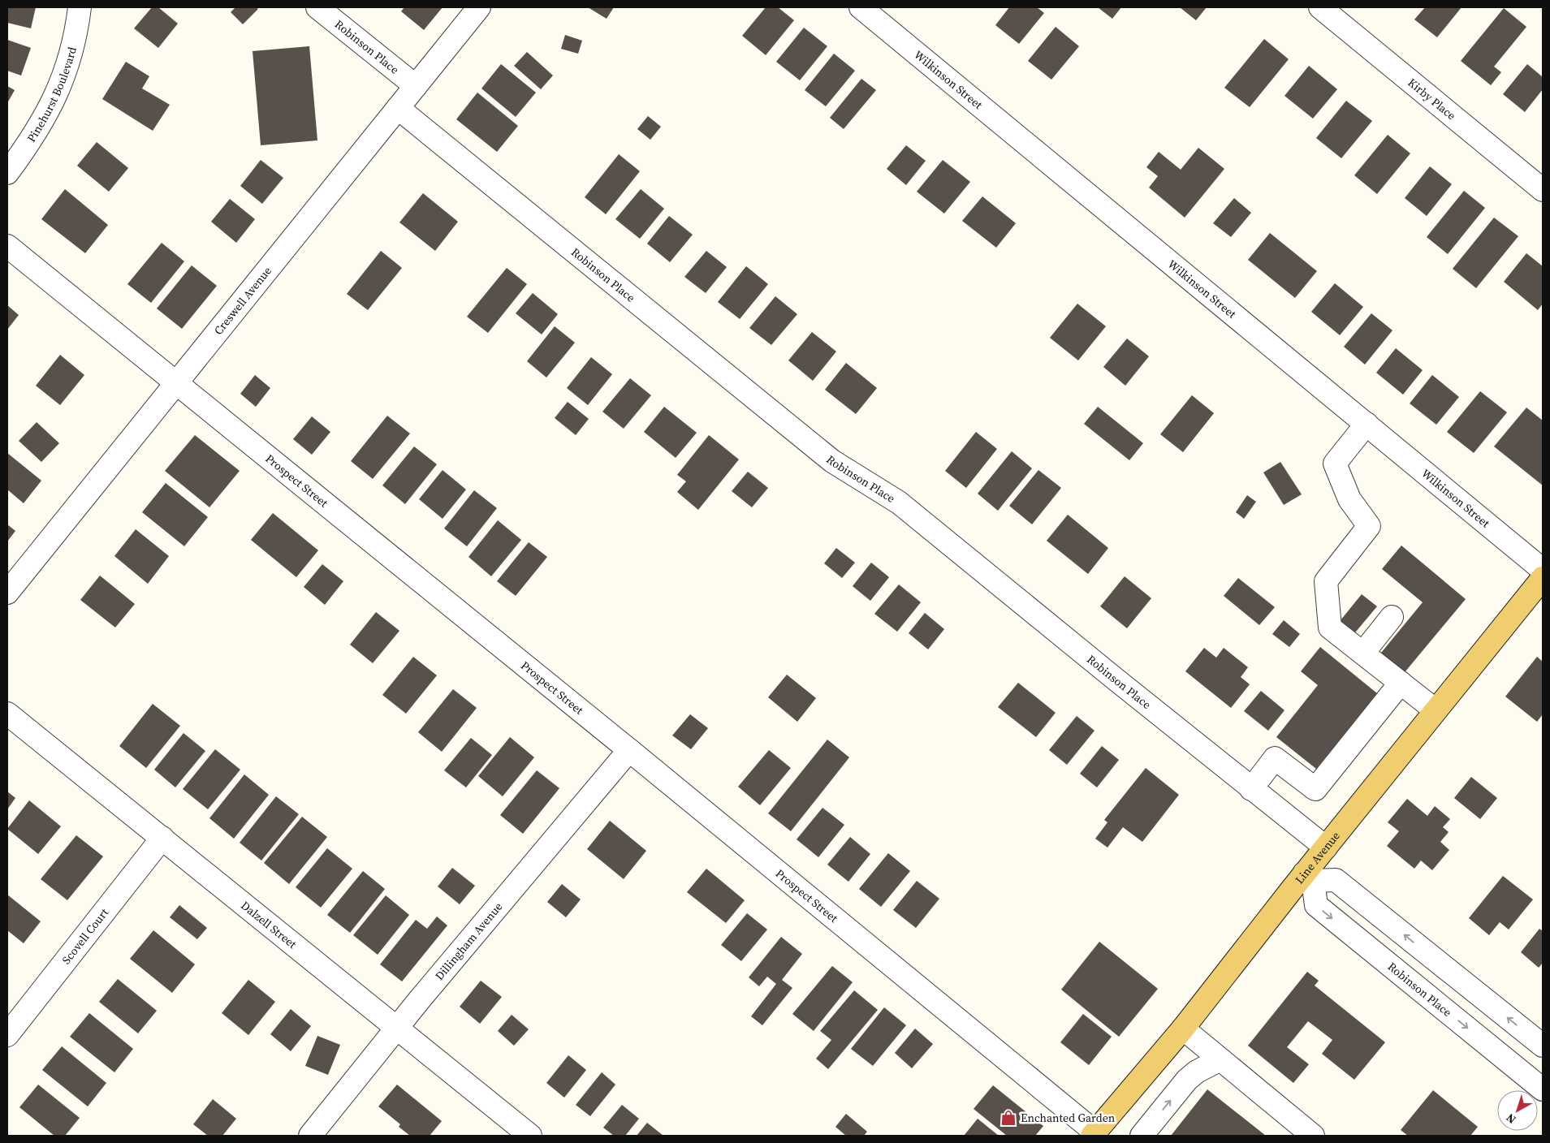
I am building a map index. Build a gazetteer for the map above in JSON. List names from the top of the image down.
{
  "streets": {
    "main road": ["Line Avenue"],
    "street": [
      "Robinson Place",
      "Wilkinson Street",
      "Pinehurst Boulevard",
      "Kirby Place",
      "Creswell Avenue",
      "Prospect Street",
      "Dalzell Street",
      "Scovell Court",
      "Dillingham Avenue"
    ]
  },
  "crossings": [
    ["Robinson Place", "Creswell Avenue"],
    ["Robinson Place", "Line Avenue"],
    ["Creswell Avenue", "Prospect Street"],
    ["Prospect Street", "Line Avenue"],
    ["Prospect Street", "Dillingham Avenue"],
    ["Dalzell Street", "Scovell Court"],
    ["Dalzell Street", "Dillingham Avenue"]
  ],
  "places": {
    "shop": ["Enchanted Garden"]
  },
  "north": "bottom left"
}
